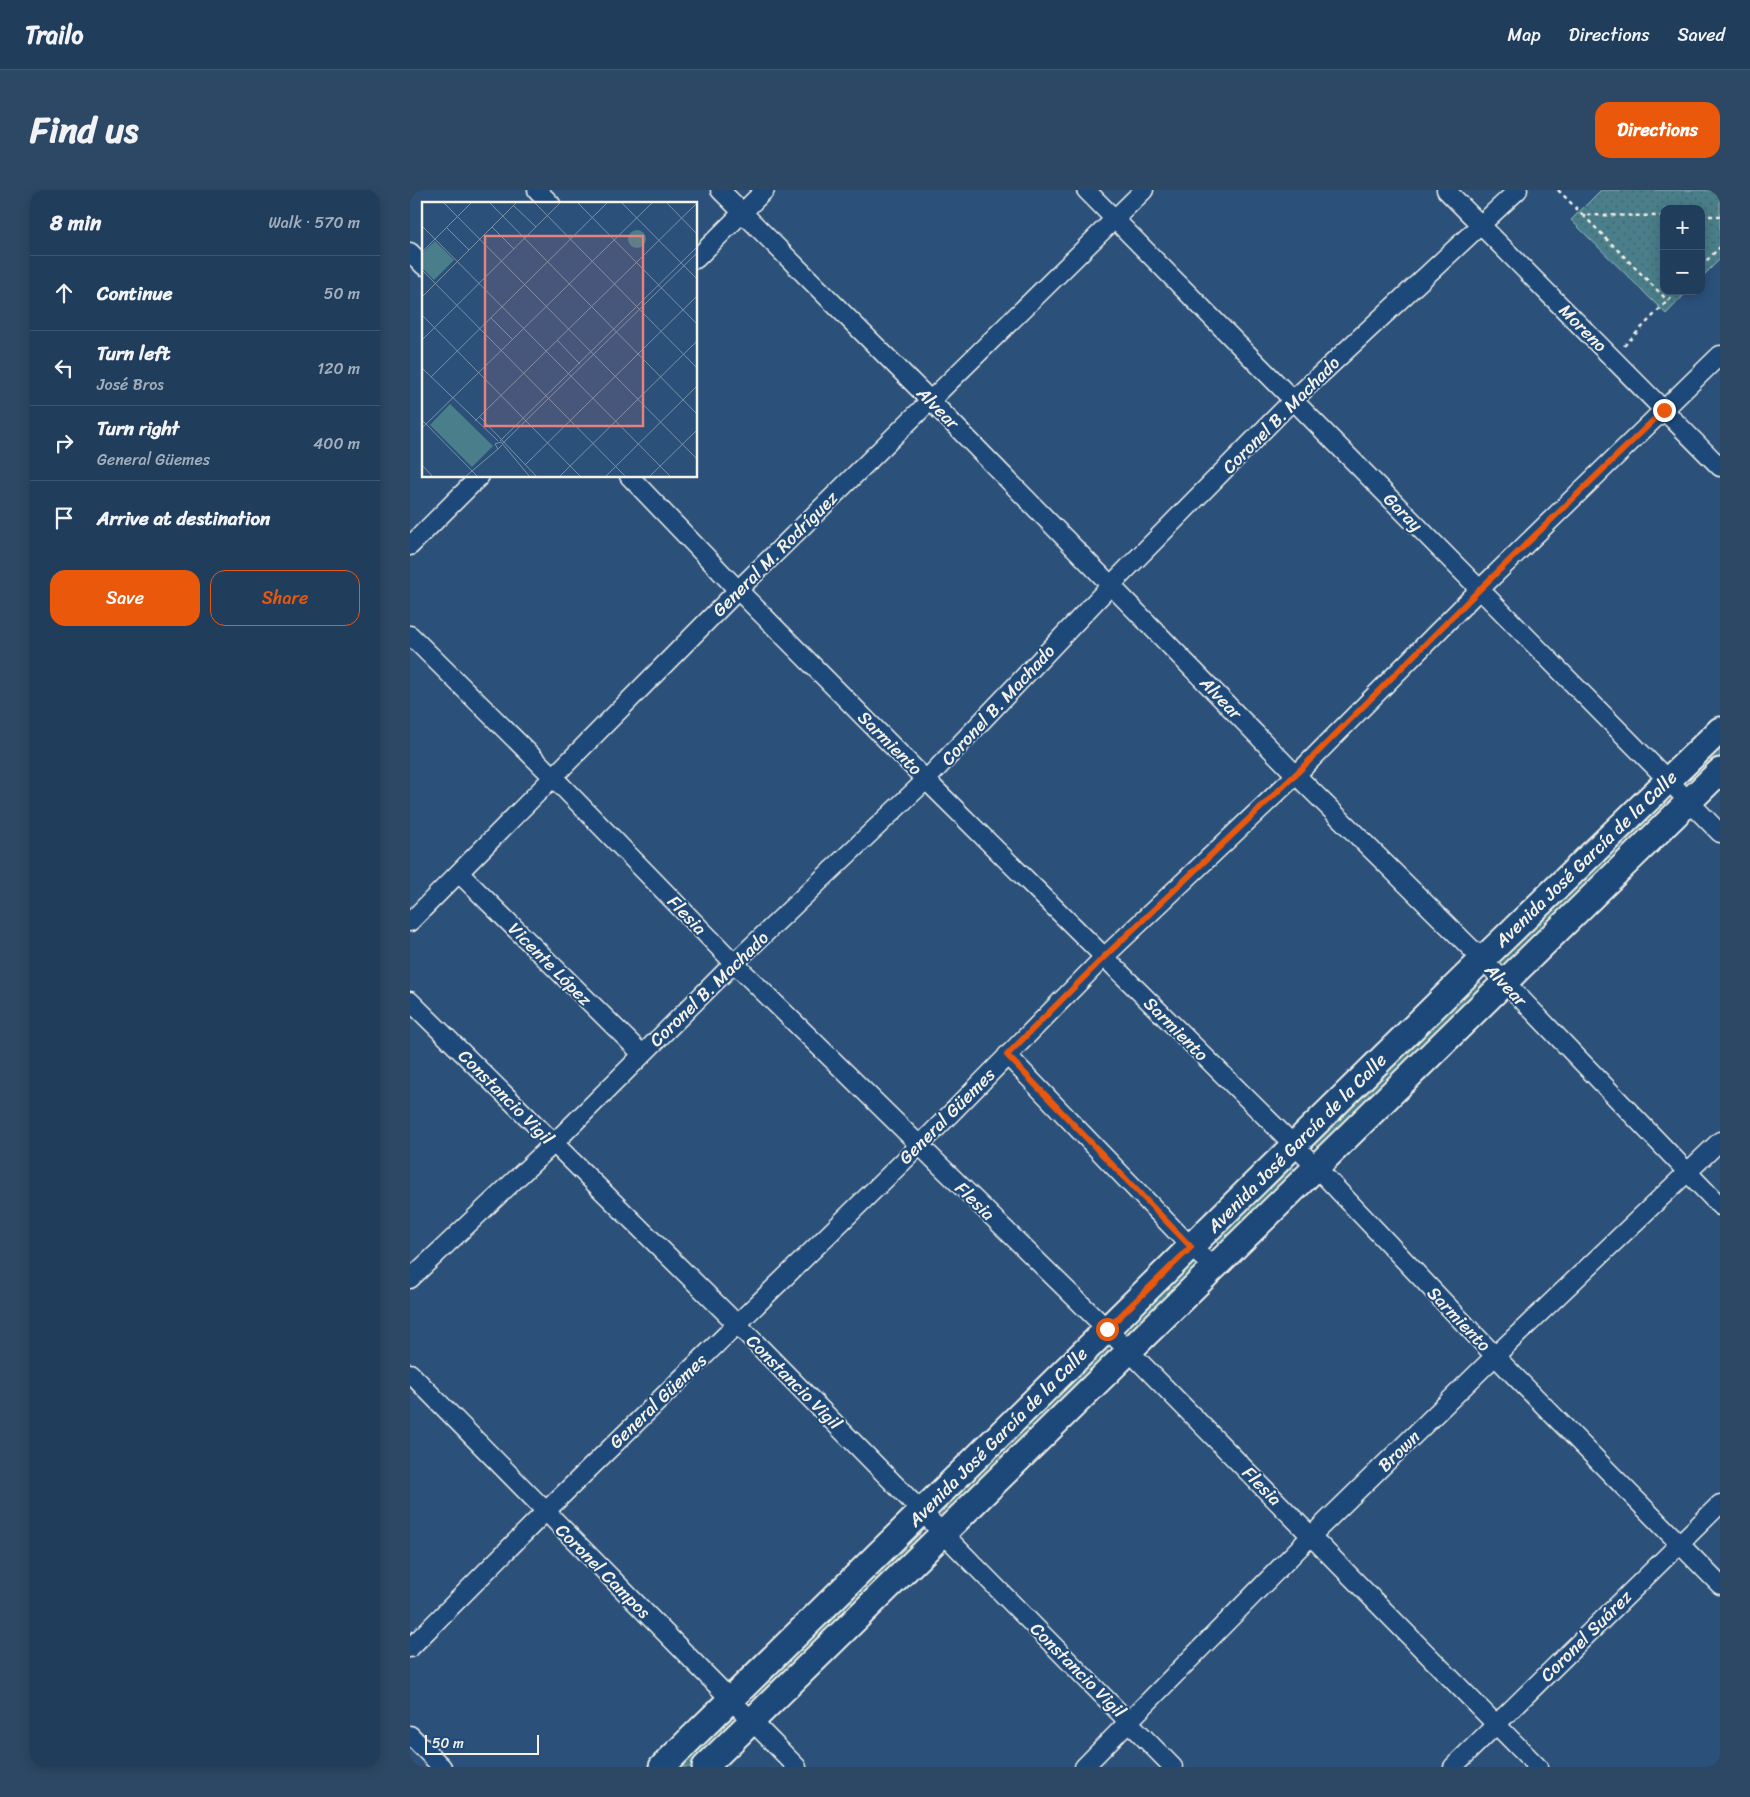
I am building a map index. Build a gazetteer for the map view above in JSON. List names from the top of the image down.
{
  "streets": {
    "main road": ["Avenida José García de la Calle"],
    "street": [
      "Moreno",
      "Alvear",
      "Coronel B. Machado",
      "Garay",
      "General M. Rodríguez",
      "Sarmiento",
      "Flesia",
      "Vicente López",
      "Constancio Vigil",
      "General Güemes",
      "Brown",
      "Coronel Campos",
      "Coronel Suárez"
    ]
  },
  "crossings": [
    ["Moreno", "Coronel B. Machado"],
    ["Moreno", "General Güemes"],
    ["Alvear", "Coronel B. Machado"],
    ["Alvear", "General M. Rodríguez"],
    ["Alvear", "Avenida José García de la Calle"],
    ["Alvear", "General Güemes"],
    ["Alvear", "Brown"],
    ["Coronel B. Machado", "Garay"],
    ["Coronel B. Machado", "Sarmiento"],
    ["Coronel B. Machado", "Flesia"],
    ["Coronel B. Machado", "Vicente López"],
    ["Coronel B. Machado", "Constancio Vigil"],
    ["Garay", "General M. Rodríguez"],
    ["Garay", "Avenida José García de la Calle"],
    ["Garay", "General Güemes"],
    ["General M. Rodríguez", "Sarmiento"],
    ["General M. Rodríguez", "Flesia"],
    ["General M. Rodríguez", "Vicente López"],
    ["Sarmiento", "Avenida José García de la Calle"],
    ["Sarmiento", "General Güemes"],
    ["Sarmiento", "Brown"],
    ["Sarmiento", "Coronel Suárez"],
    ["Avenida José García de la Calle", "Flesia"],
    ["Avenida José García de la Calle", "Constancio Vigil"],
    ["Avenida José García de la Calle", "Coronel Campos"],
    ["Flesia", "General Güemes"],
    ["Flesia", "Brown"],
    ["Flesia", "Coronel Suárez"],
    ["Constancio Vigil", "General Güemes"],
    ["Constancio Vigil", "Brown"],
    ["General Güemes", "Coronel Campos"]
  ],
  "scale_bar": "50 m",
  "page": {
    "header": "Trailo",
    "nav": ["Map", "Directions", "Saved"],
    "title": "Find us",
    "buttons": [
      "Directions",
      ["Save", "Share"]
    ],
    "heading": ["8 min", "Walk · 570 m"],
    "map_buttons": ["+", "−"],
    "list": [
      ["Continue", "50 m"],
      ["Turn left", "José Bros", "120 m"],
      ["Turn right", "General Güemes", "400 m"],
      "Arrive at destination"
    ],
    "scale": "50 m"
  }
}
